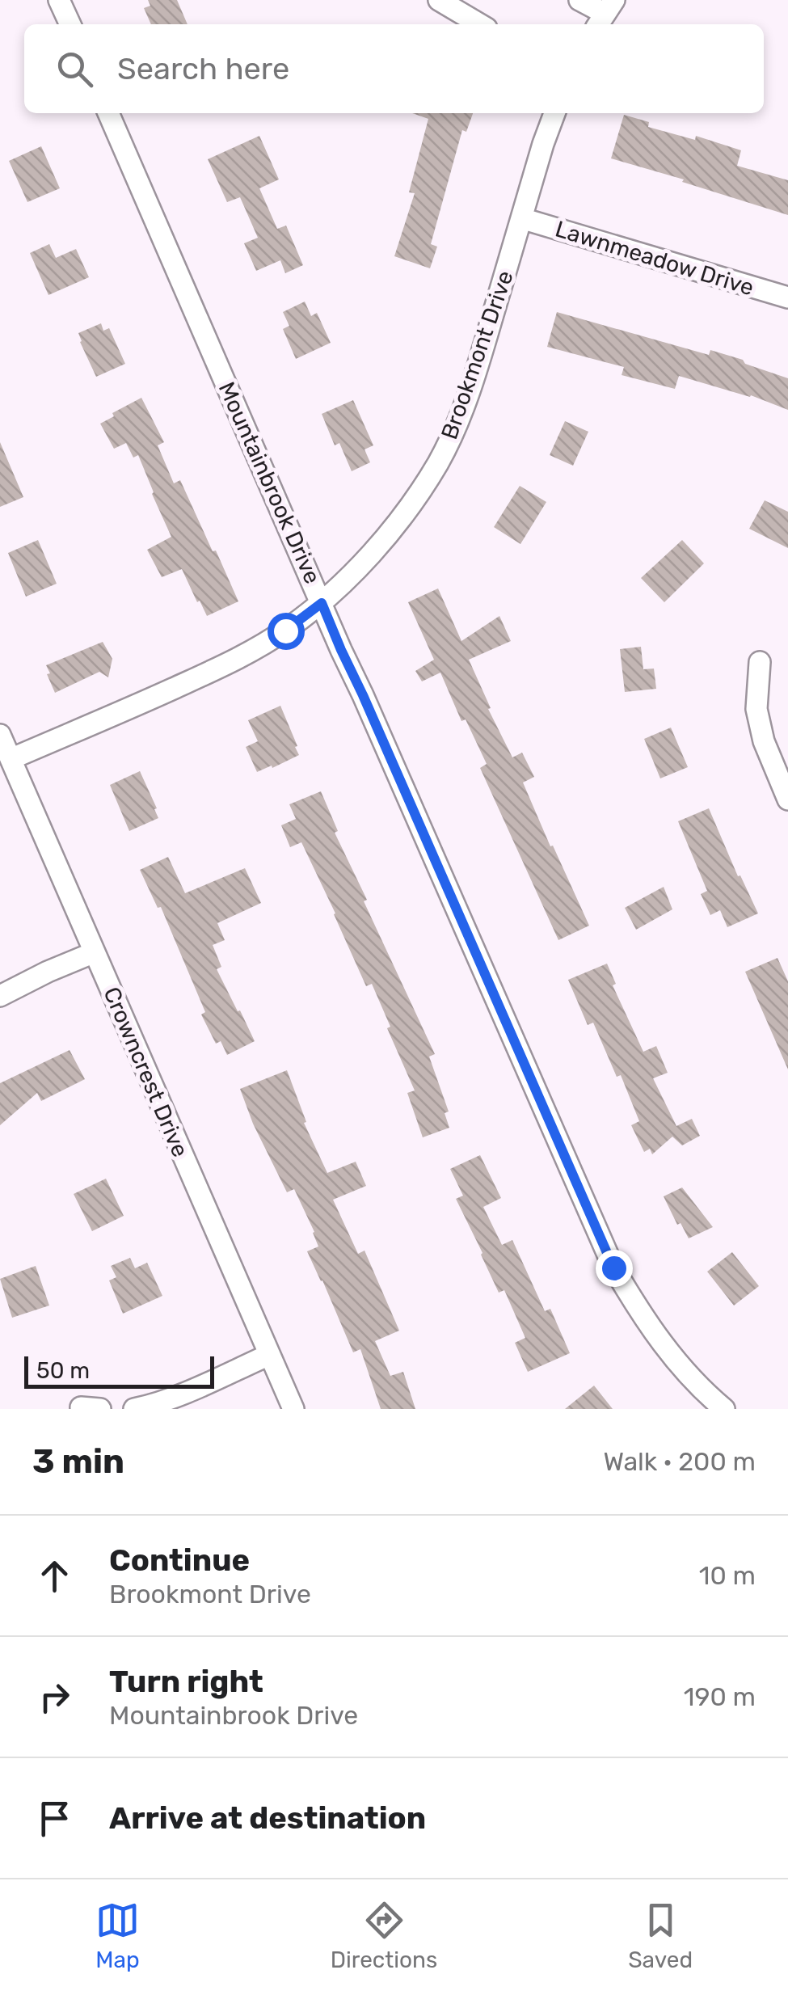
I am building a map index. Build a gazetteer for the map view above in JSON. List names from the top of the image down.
{
  "streets": {
    "street": [
      "Lawnmeadow Drive",
      "Brookmont Drive",
      "Mountainbrook Drive",
      "Crowncrest Drive"
    ]
  },
  "crossings": [
    ["Lawnmeadow Drive", "Brookmont Drive"],
    ["Brookmont Drive", "Mountainbrook Drive"],
    ["Brookmont Drive", "Crowncrest Drive"]
  ],
  "scale_bar": "50 m",
  "page": {
    "search": "Search here",
    "scale": "50 m",
    "heading": ["3 min", "Walk · 200 m"],
    "list": [
      ["Continue", "Brookmont Drive", "10 m"],
      ["Turn right", "Mountainbrook Drive", "190 m"],
      "Arrive at destination"
    ],
    "nav": ["Map", "Directions", "Saved"]
  }
}
